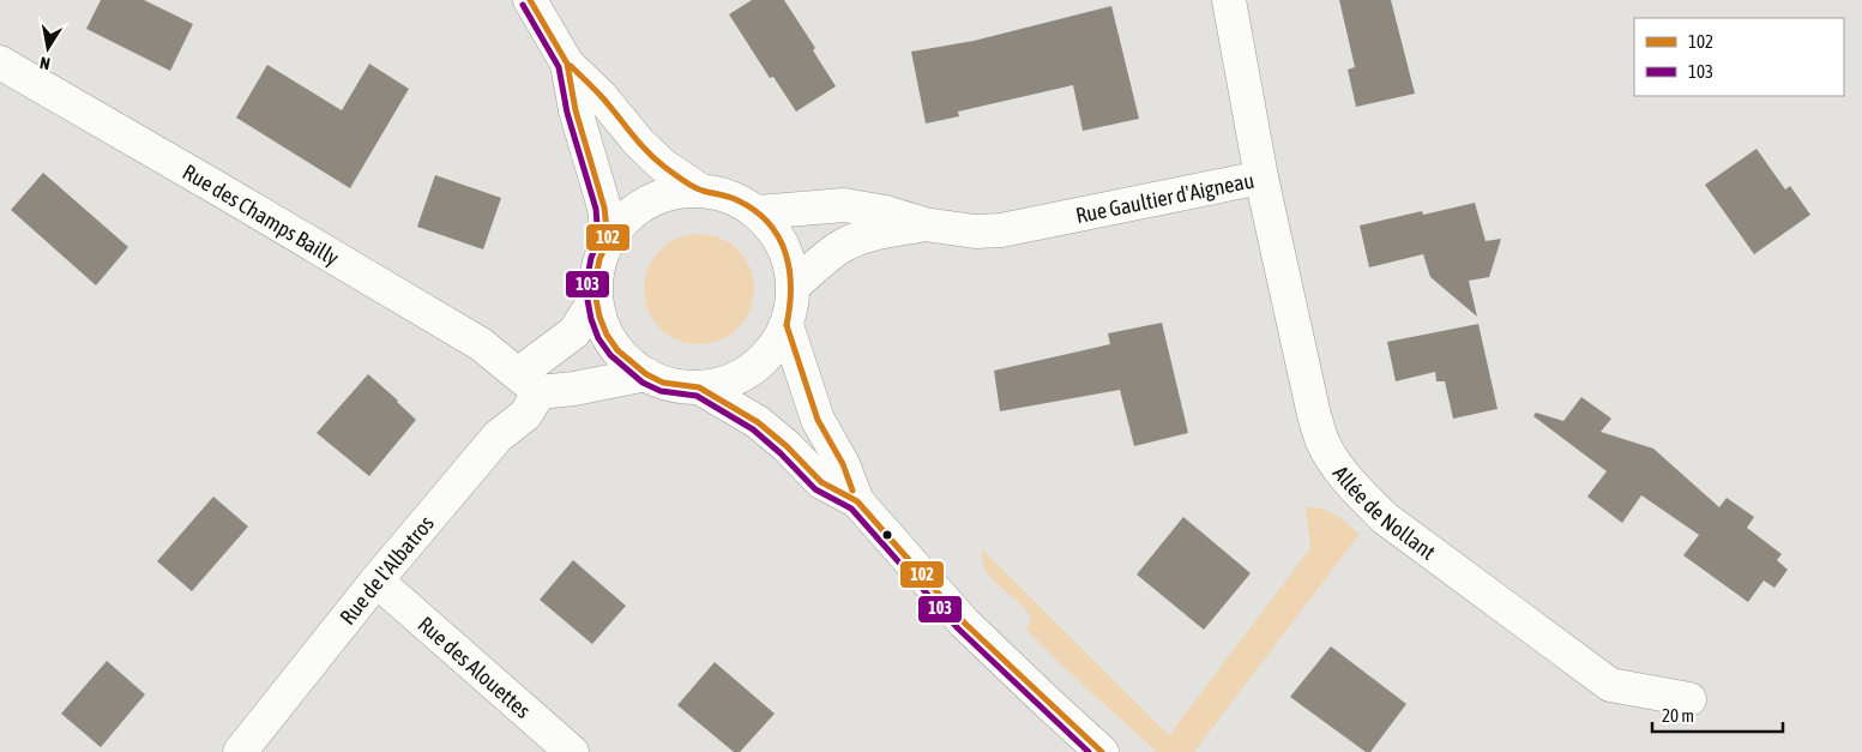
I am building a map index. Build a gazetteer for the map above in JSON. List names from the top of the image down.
{
  "streets": {
    "street": [
      "Rue Gaultier d'Aigneau",
      "Rue des Champs Bailly",
      "Allée de Nollant",
      "Rue de l'Albatros",
      "Rue des Alouettes"
    ]
  },
  "crossings": [
    ["Rue Gaultier d'Aigneau", "Allée de Nollant"],
    ["Rue des Champs Bailly", "Rue de l'Albatros"],
    ["Rue de l'Albatros", "Rue des Alouettes"]
  ],
  "lines": ["transit line 102", "transit line 103"],
  "legend": ["102", "103"],
  "scale_bar": "20 m",
  "north": "bottom"
}
